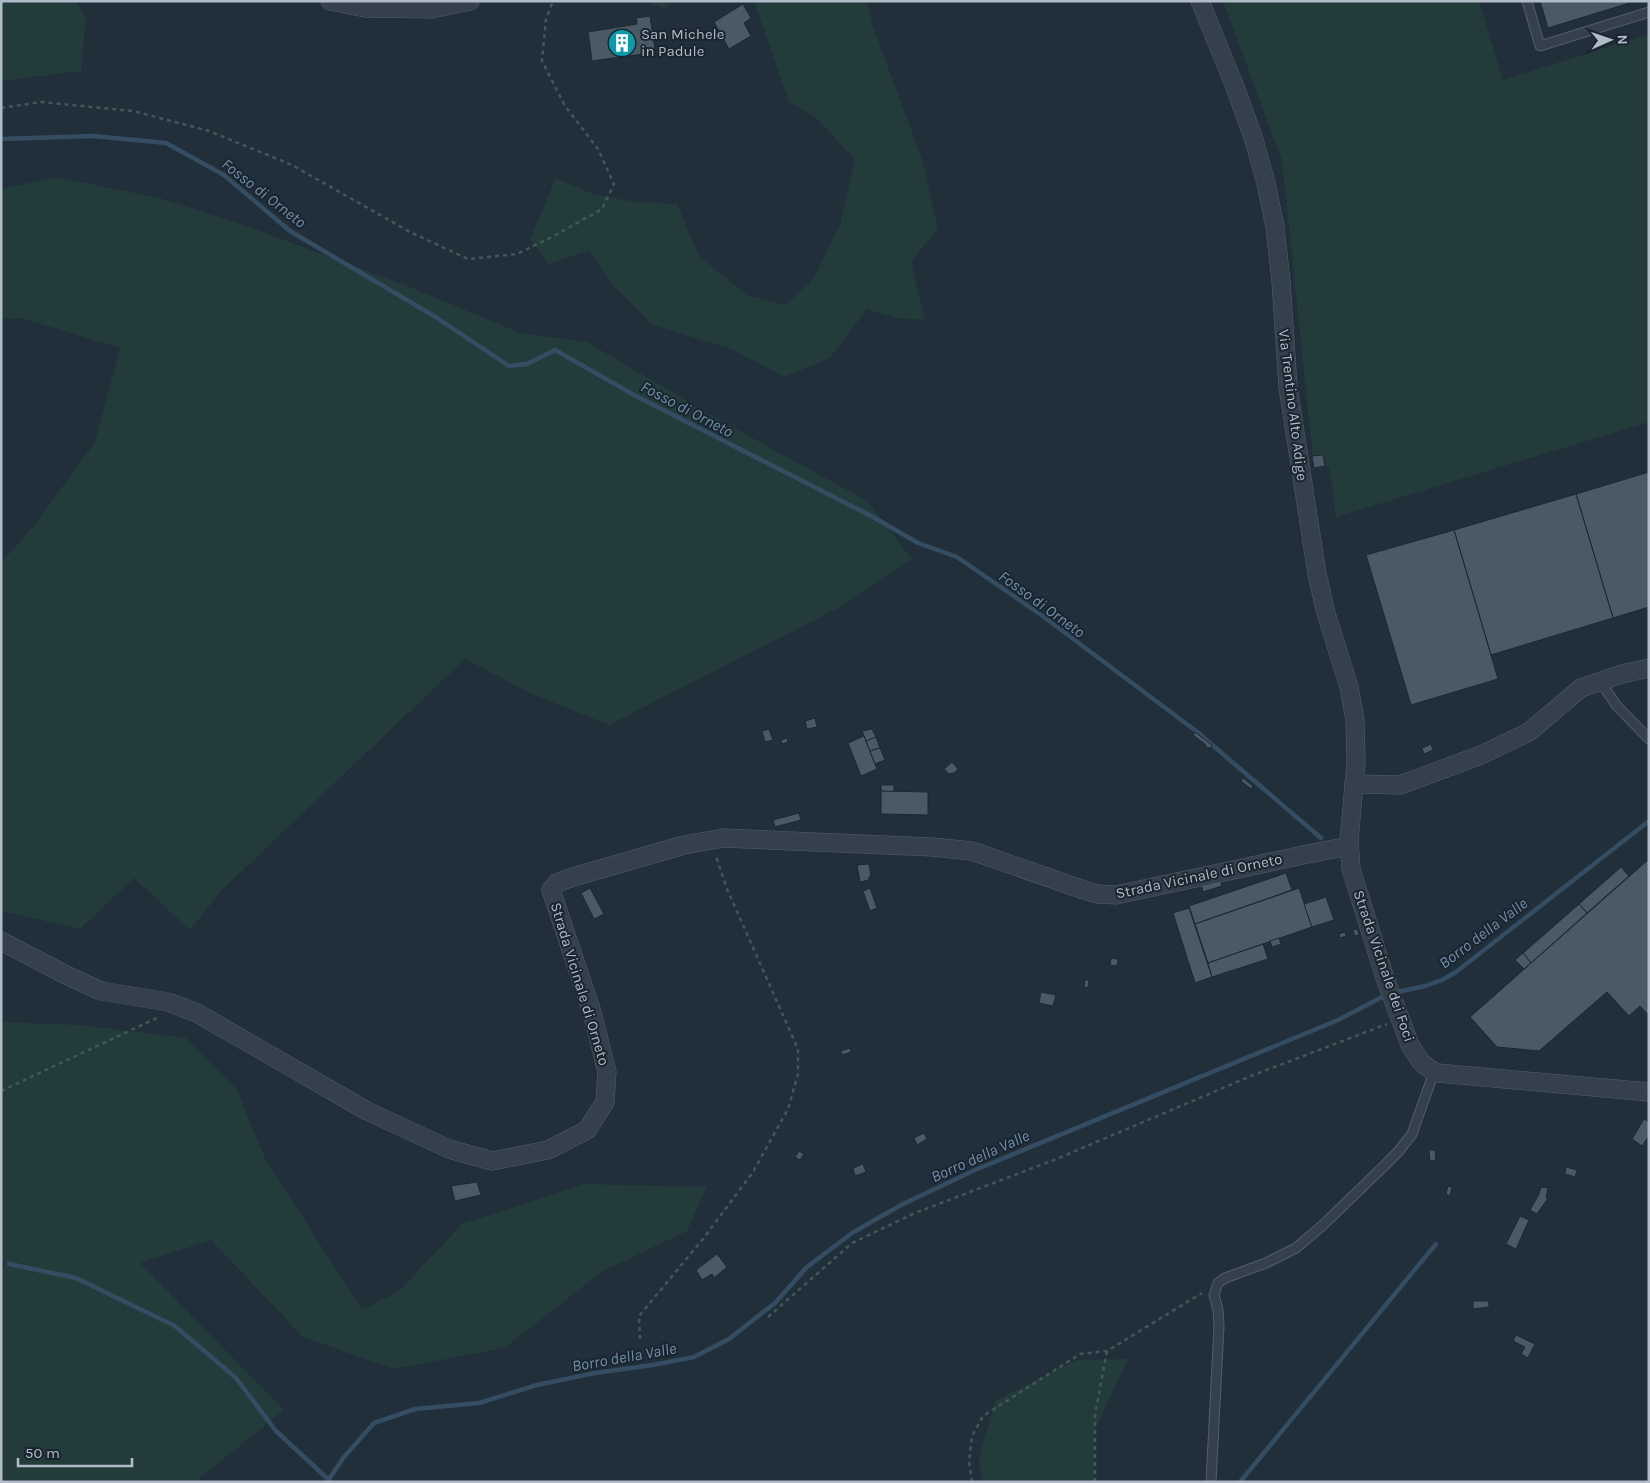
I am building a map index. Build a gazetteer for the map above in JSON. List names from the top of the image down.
{
  "streets": {
    "street": ["Via Trentino Alto Adige", "Strada Vicinale di Orneto", "Strada Vicinale dei Foci"]
  },
  "crossings": [
    ["Via Trentino Alto Adige", "Strada Vicinale di Orneto"],
    ["Via Trentino Alto Adige", "Strada Vicinale dei Foci"],
    ["Strada Vicinale di Orneto", "Strada Vicinale dei Foci"]
  ],
  "water": ["Fosso di Orneto", "Borro della Valle"],
  "places": {
    "building": ["San Michele in Padule"]
  },
  "scale_bar": "50 m",
  "north": "right"
}
